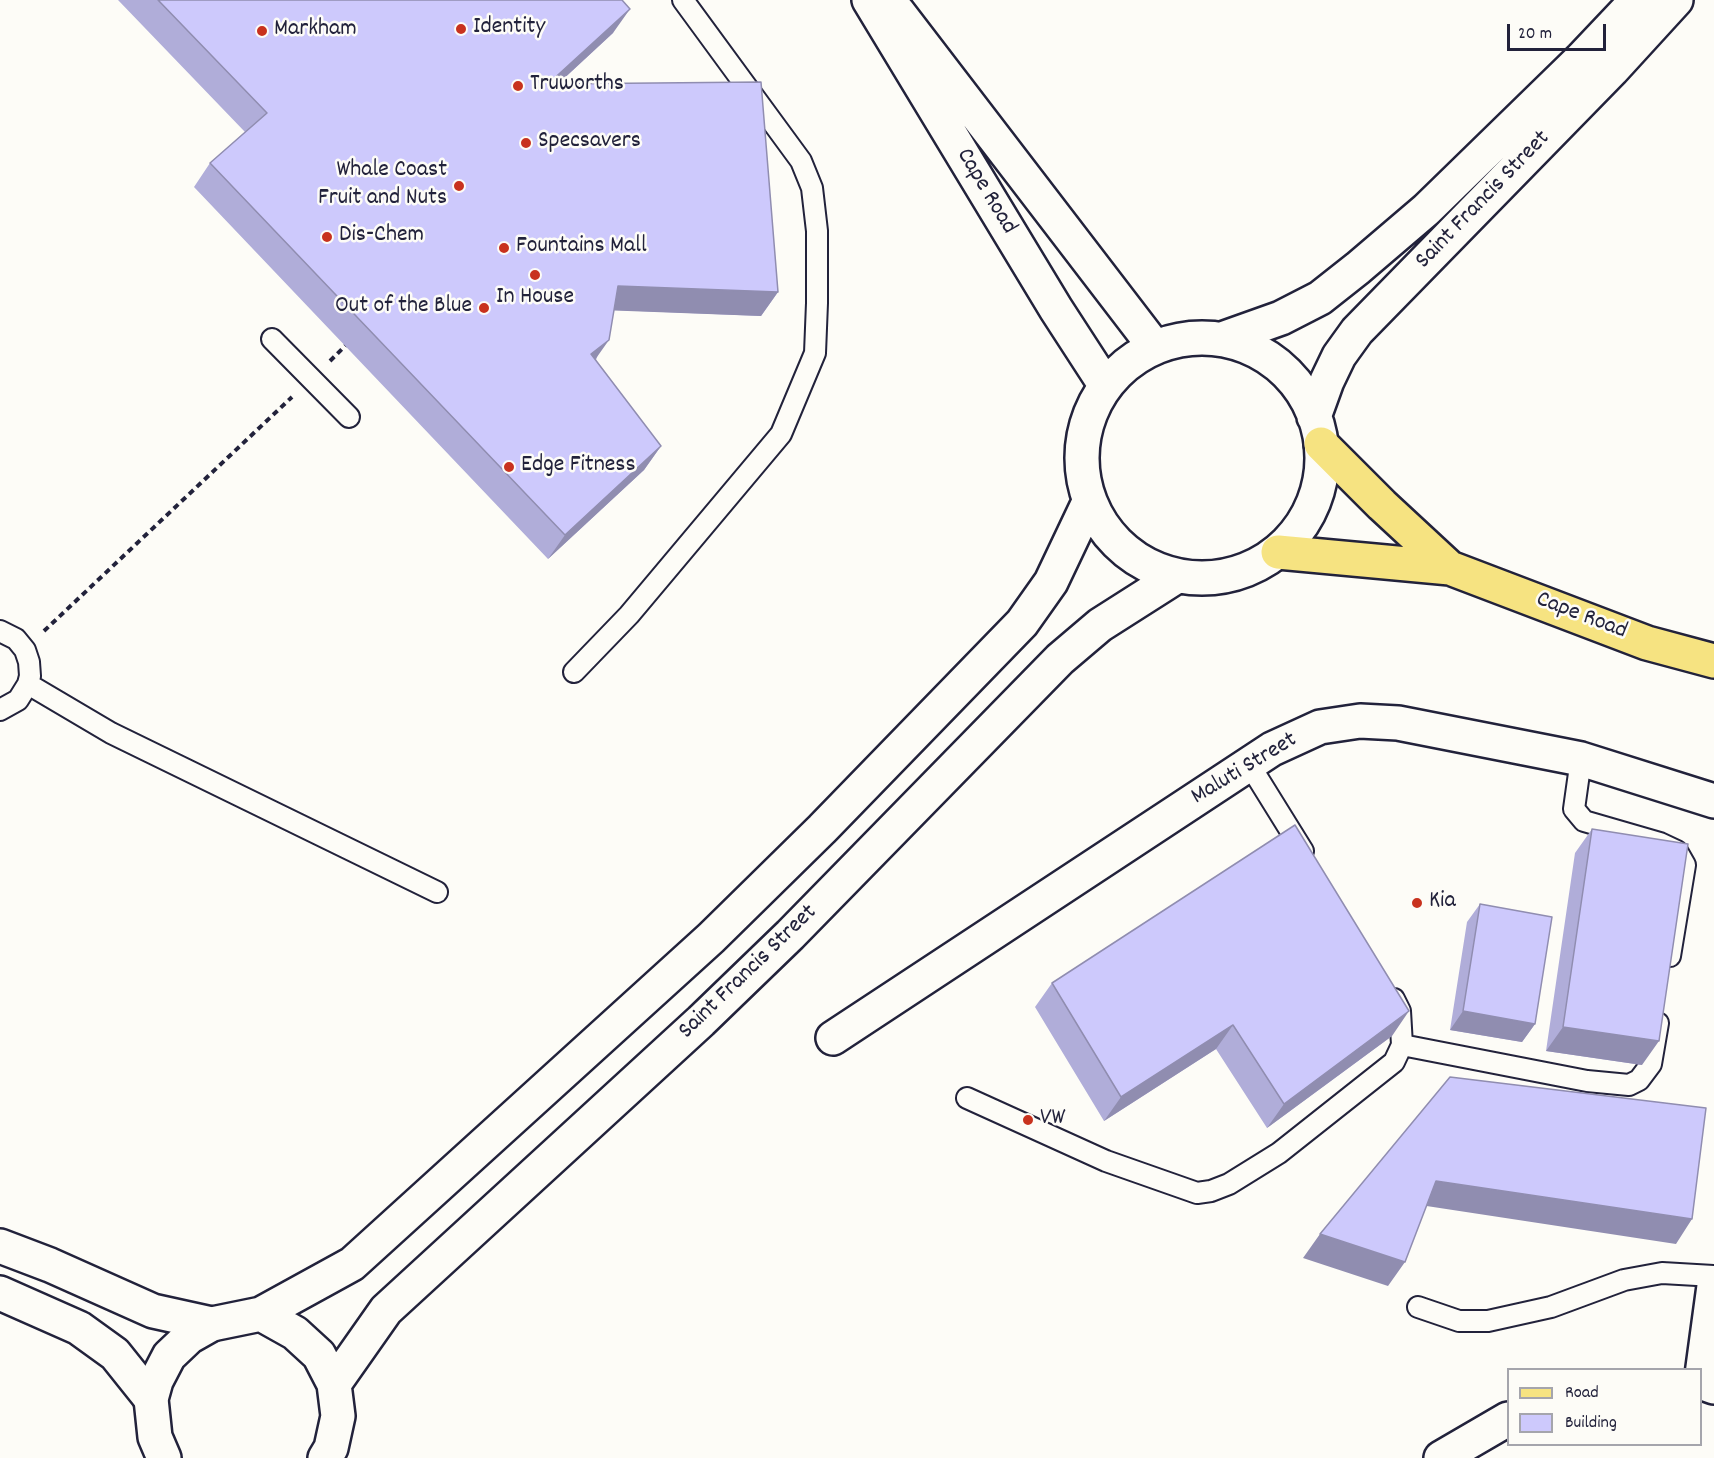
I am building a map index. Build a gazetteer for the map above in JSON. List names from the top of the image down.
{
  "streets": {
    "main road": ["Cape Road"],
    "street": ["Saint Francis Street", "Maluti Street"]
  },
  "crossings": [
    ["Cape Road", "Saint Francis Street"]
  ],
  "places": [
    "Identity",
    "Markham",
    "Truworths",
    "Specsavers",
    "Whale Coast Fruit and Nuts",
    "Dis-Chem",
    "Fountains Mall",
    "In House",
    "Out of the Blue",
    "Edge Fitness",
    "Kia",
    "VW"
  ],
  "legend": ["Road", "Building"],
  "scale_bar": "20 m"
}
